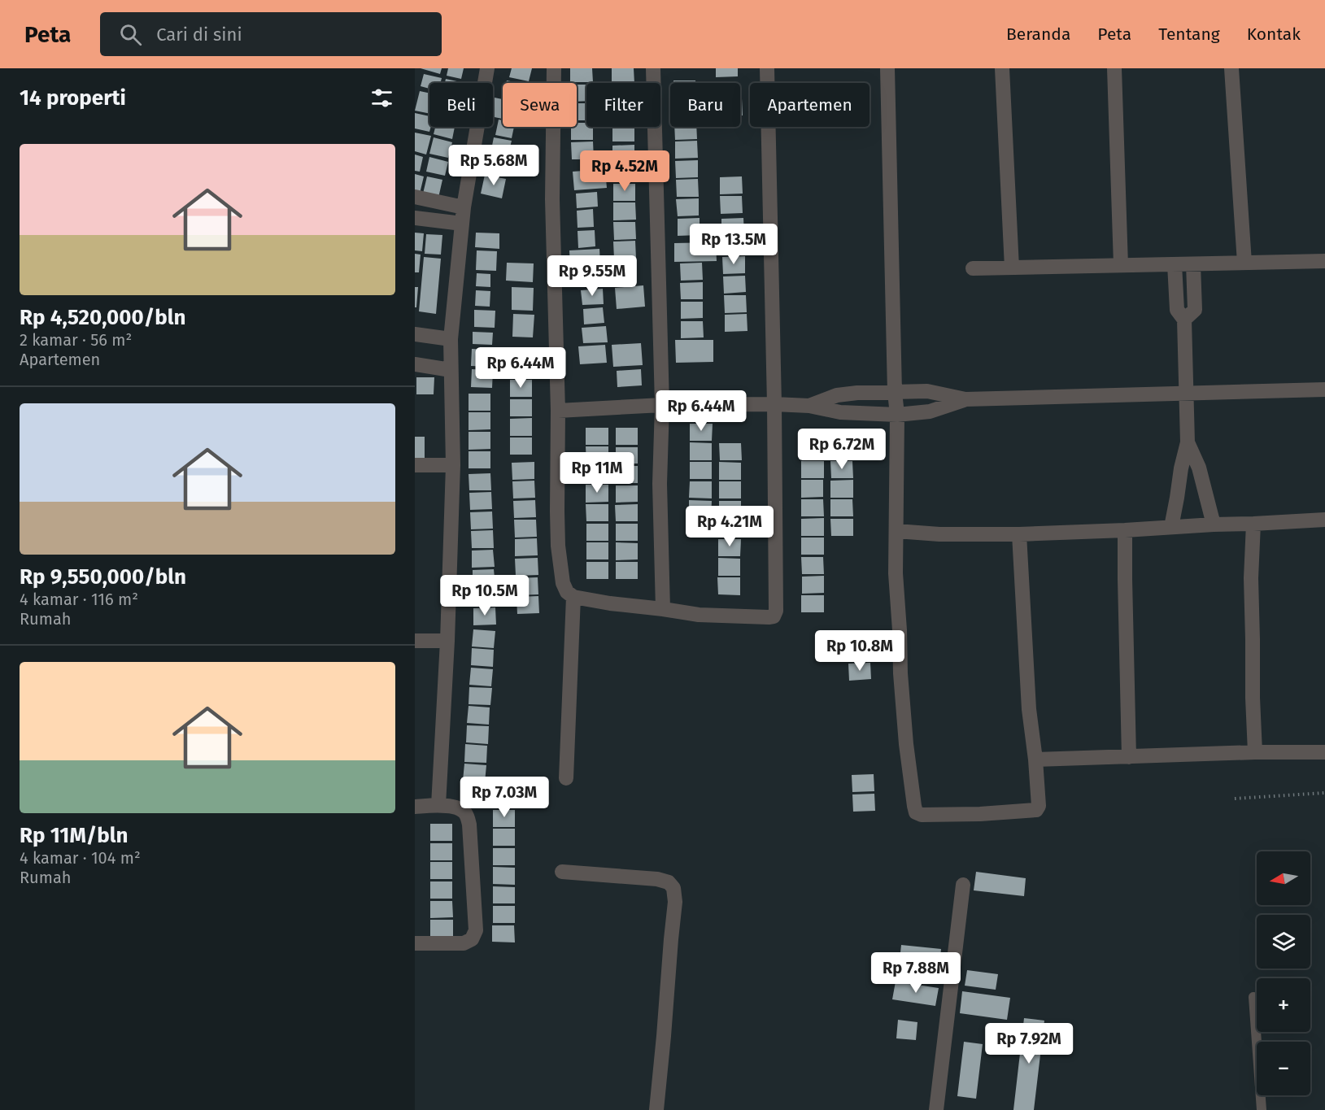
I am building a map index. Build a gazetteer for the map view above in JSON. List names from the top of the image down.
{
  "north": "left",
  "page": {
    "header": "Peta",
    "search": "Cari di sini",
    "nav": [
      "Beranda",
      "Peta",
      "Tentang",
      "Kontak"
    ],
    "heading": "14 properti",
    "chip": [
      "Beli",
      "Sewa",
      "Filter",
      "Baru",
      "Apartemen"
    ],
    "list": [
      {
        "name": "Rp 4,520,000/bln",
        "note": "2 kamar · 56 m² · Apartemen"
      },
      {
        "name": "Rp 9,550,000/bln",
        "note": "4 kamar · 116 m² · Rumah"
      },
      {
        "name": "Rp 11M/bln",
        "note": "4 kamar · 104 m² · Rumah"
      }
    ],
    "price": [
      "Rp 5.68M",
      "Rp 4.52M",
      "Rp 13.5M",
      "Rp 9.55M",
      "Rp 6.44M",
      "Rp 6.44M",
      "Rp 6.72M",
      "Rp 11M",
      "Rp 4.21M",
      "Rp 10.5M",
      "Rp 10.8M",
      "Rp 7.03M",
      "Rp 7.88M",
      "Rp 7.92M"
    ],
    "map_buttons": ["+", "−"]
  }
}
